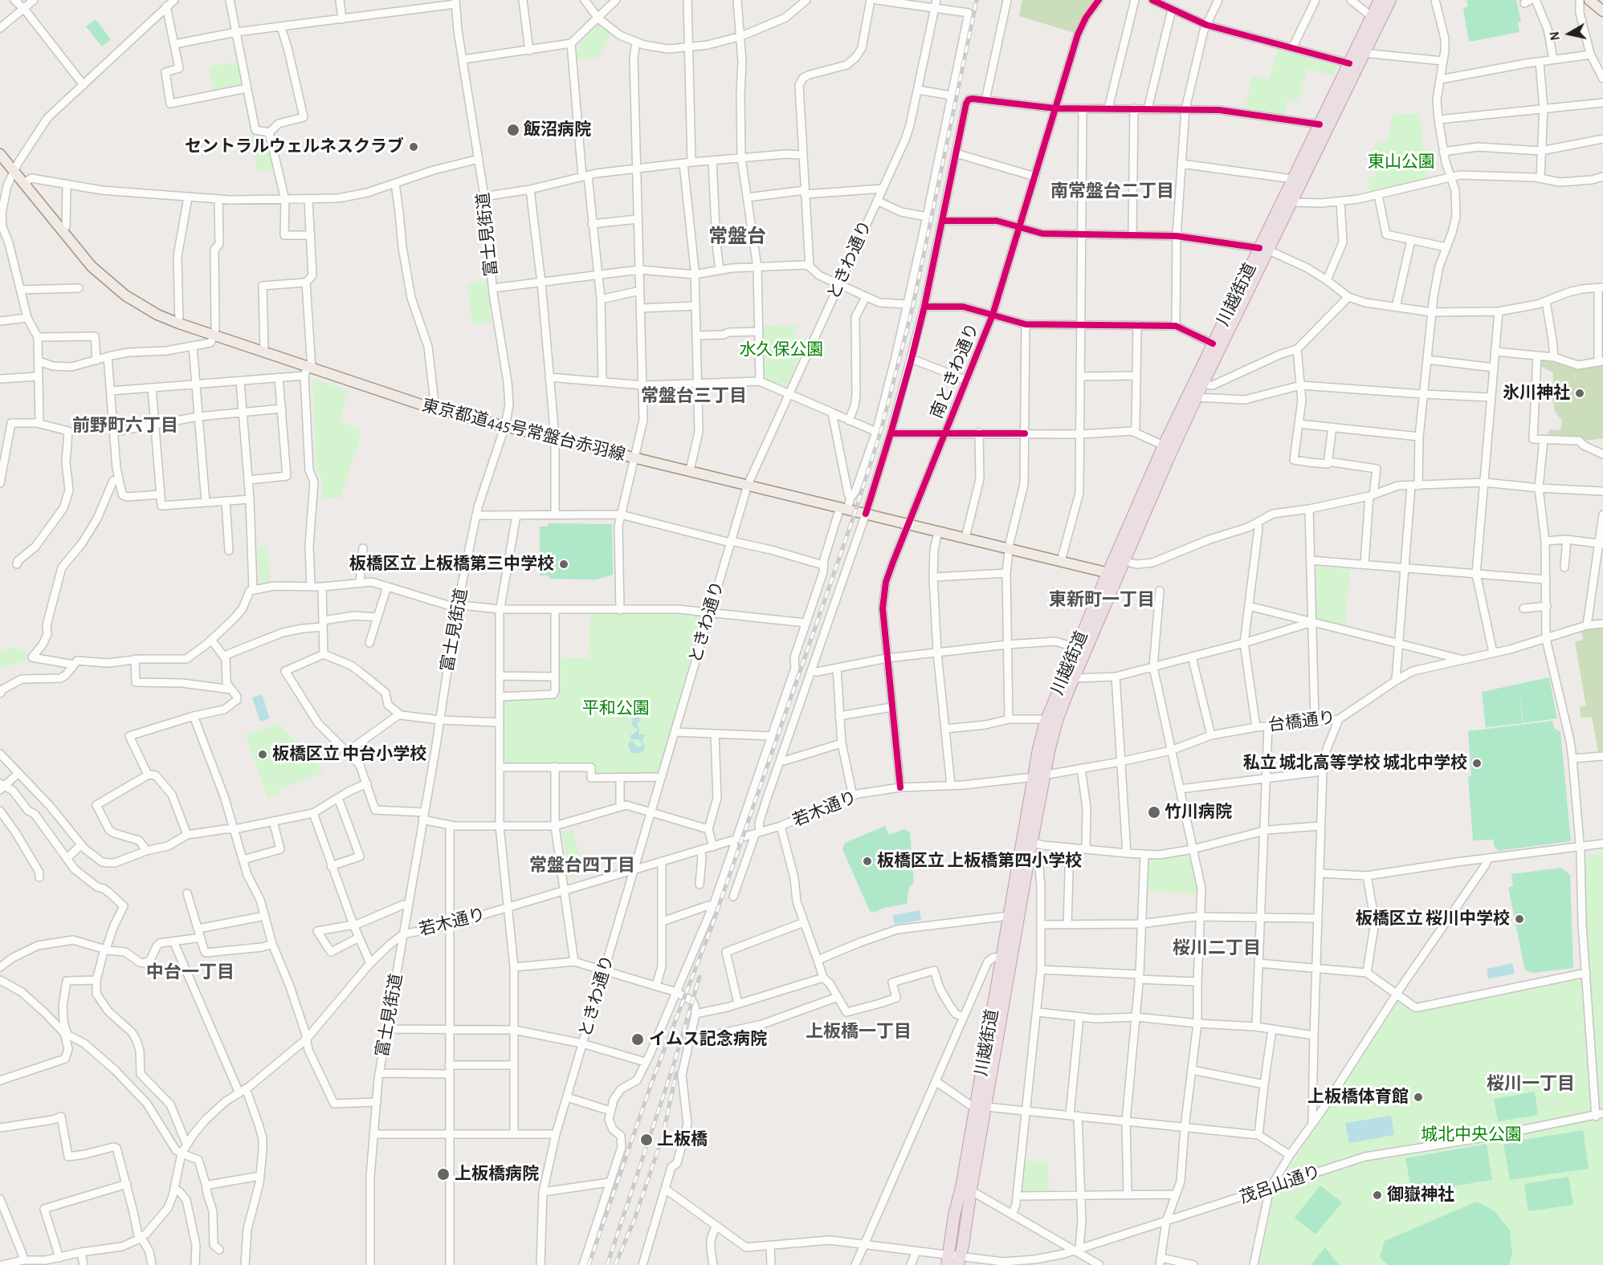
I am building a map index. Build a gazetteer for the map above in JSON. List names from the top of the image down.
{
  "streets": {
    "highway": ["川越街道"],
    "main road": ["東京都道445号常盤台赤羽線"],
    "street": [
      "富士見街道",
      "ときわ通り",
      "南ときわ通り",
      "台橋通り",
      "若木通り",
      "茂呂山通り"
    ]
  },
  "crossings": [
    ["富士見街道", "東京都道445号常盤台赤羽線"],
    ["富士見街道", "若木通り"],
    ["ときわ通り", "東京都道445号常盤台赤羽線"],
    ["ときわ通り", "若木通り"],
    ["川越街道", "東京都道445号常盤台赤羽線"],
    ["川越街道", "台橋通り"],
    ["川越街道", "若木通り"],
    ["川越街道", "茂呂山通り"],
    ["南ときわ通り", "東京都道445号常盤台赤羽線"],
    ["南ときわ通り", "若木通り"],
    ["台橋通り", "若木通り"]
  ],
  "districts": [
    "南常盤台二丁目",
    "常盤台",
    "常盤台三丁目",
    "前野町六丁目",
    "東新町一丁目",
    "常盤台四丁目",
    "桜川二丁目",
    "中台一丁目",
    "上板橋一丁目",
    "桜川一丁目"
  ],
  "parks": [
    "東山公園",
    "水久保公園",
    "平和公園",
    "城北中央公園"
  ],
  "places": [
    "飯沼病院",
    "セントラルウェルネスクラブ",
    "氷川神社",
    "板橋区立 上板橋第三中学校",
    "板橋区立 中台小学校",
    "私立 城北高等学校 城北中学校",
    "竹川病院",
    "板橋区立 上板橋第四小学校",
    "板橋区立 桜川中学校",
    "イムス記念病院",
    "上板橋体育館",
    "上板橋",
    "上板橋病院",
    "御嶽神社"
  ],
  "north": "left"
}
